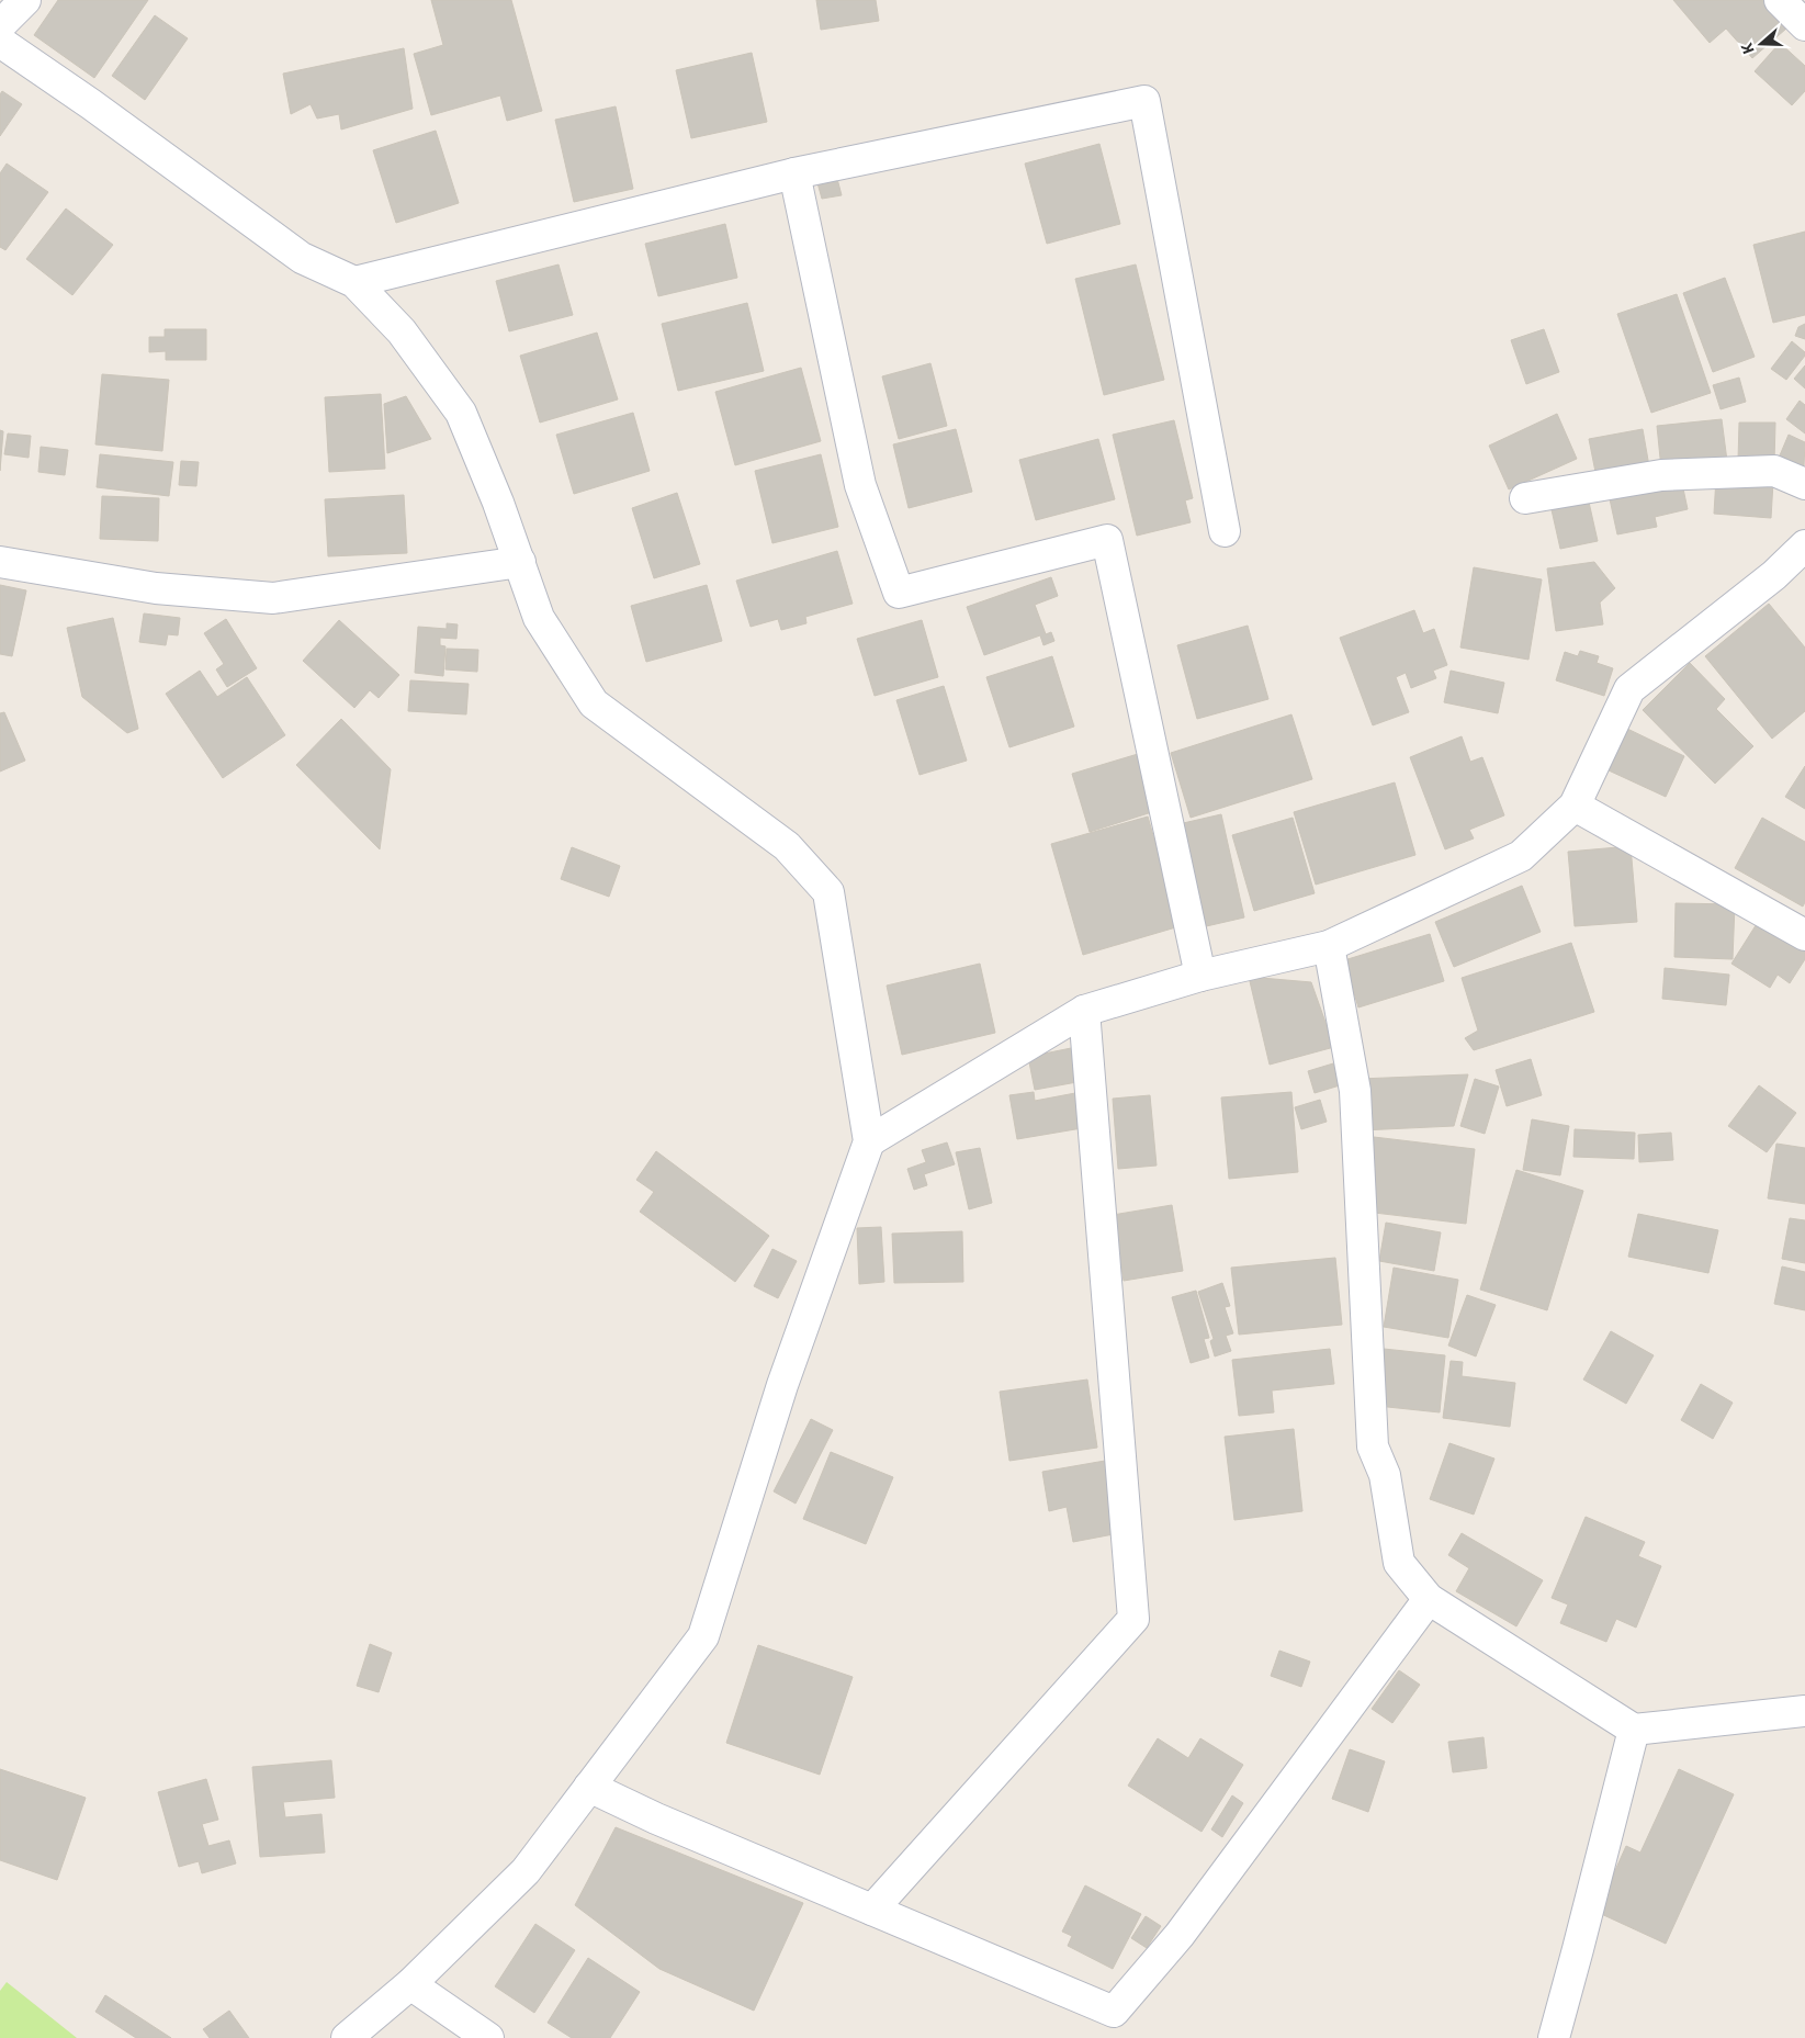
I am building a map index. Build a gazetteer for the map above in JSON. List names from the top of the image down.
{
  "north": "left"
}
